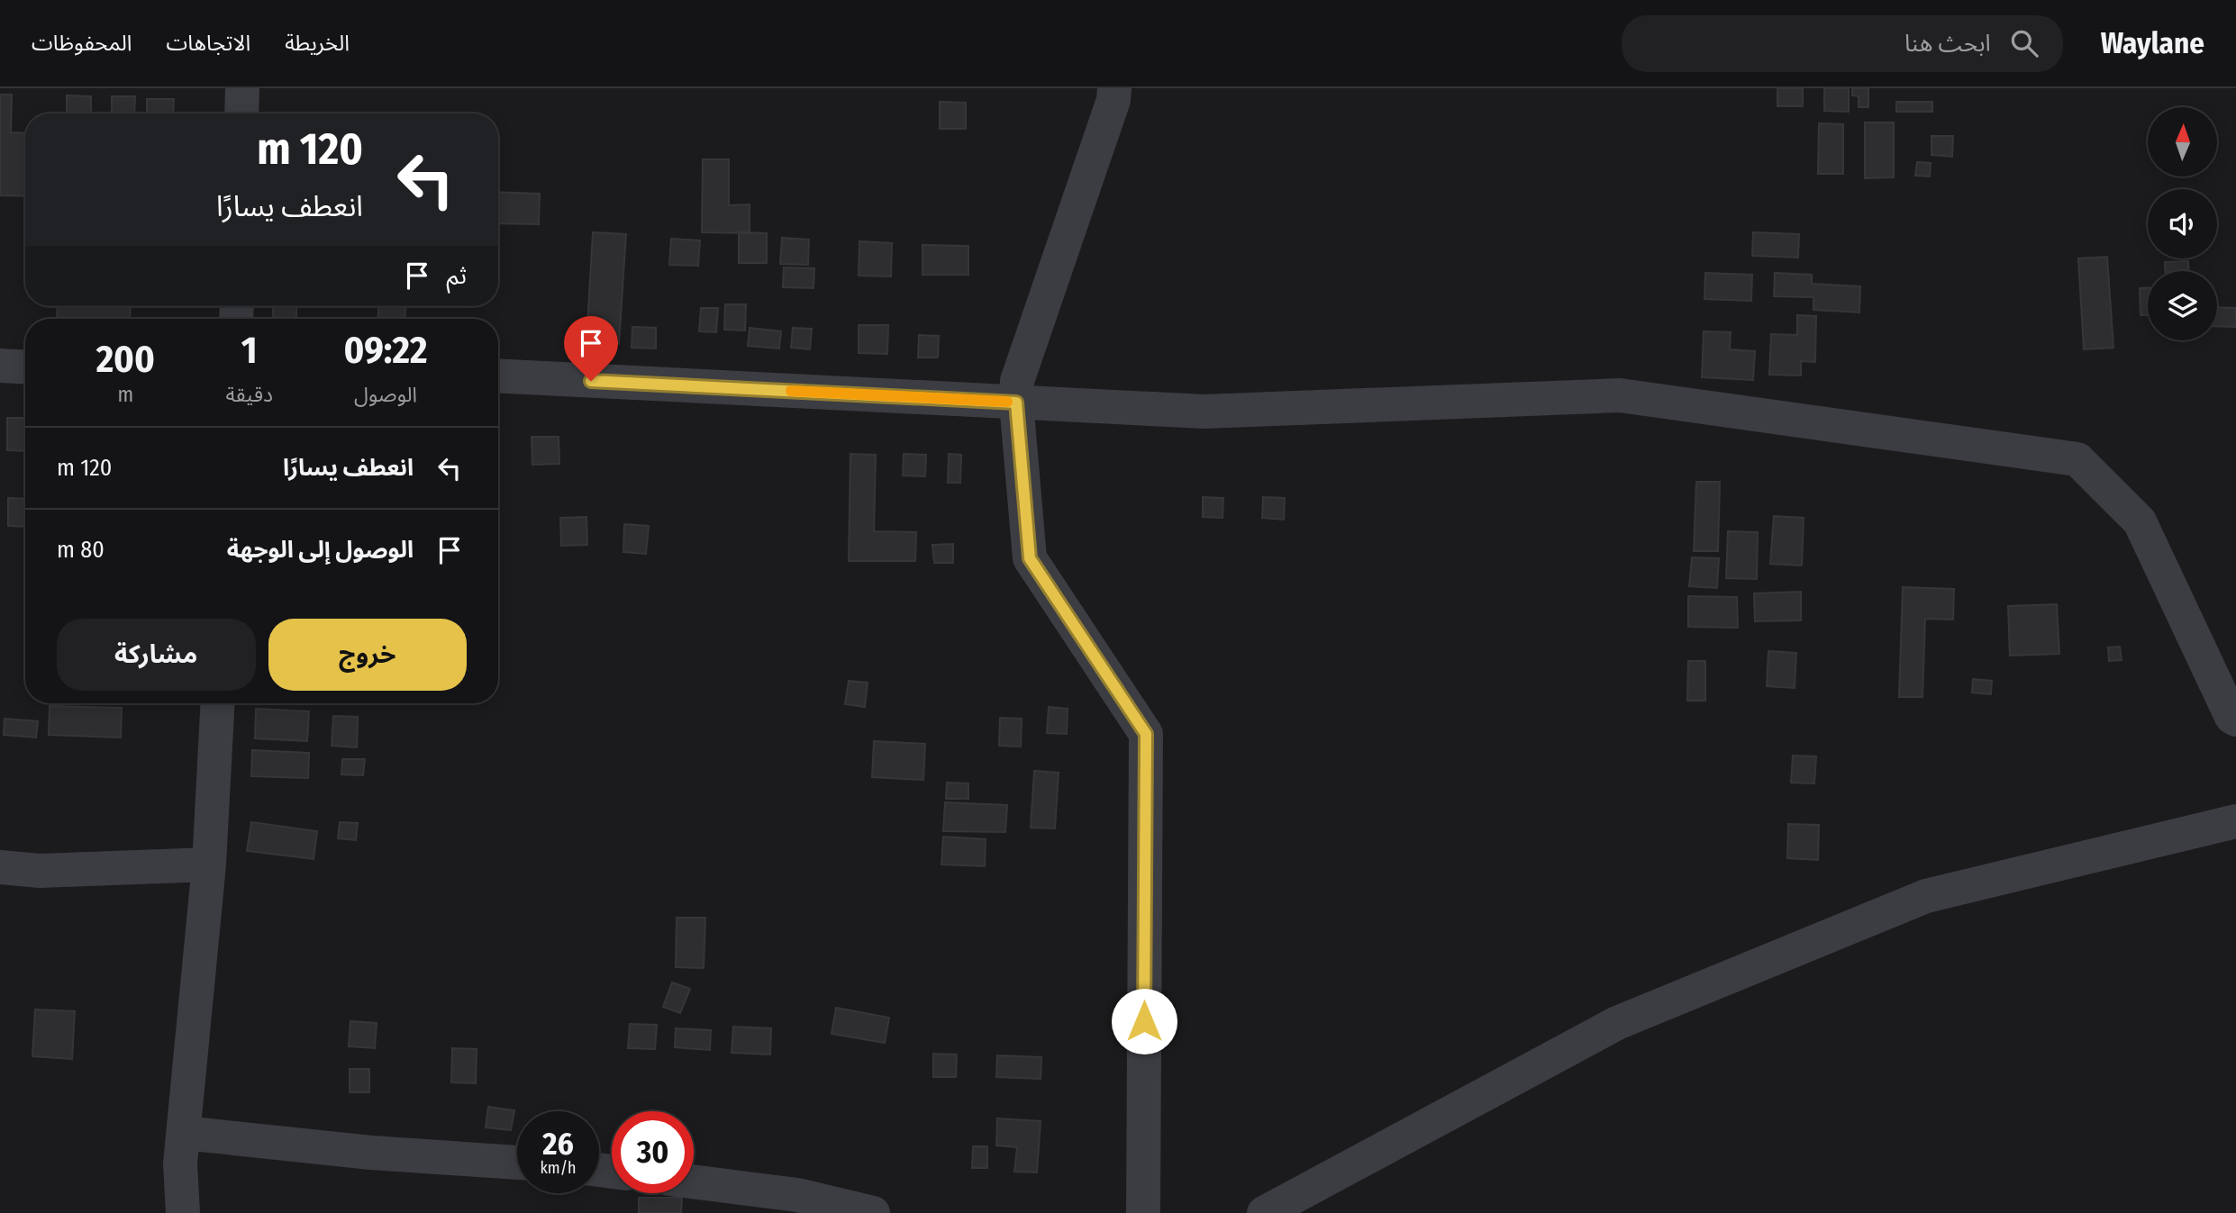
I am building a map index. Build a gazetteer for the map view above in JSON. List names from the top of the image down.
{
  "north": "top",
  "page": {
    "header": "Waylane",
    "search": "ابحث هنا",
    "nav": ["الخريطة", "الاتجاهات", "المحفوظات"],
    "turn": ["120 m", "انعطف يسارًا"],
    "then": "ثم",
    "eta": [
      "09:22",
      "الوصول",
      "1",
      "دقيقة",
      "200",
      "m"
    ],
    "list": [
      {
        "name": "انعطف يسارًا",
        "value": "120 m"
      },
      {
        "name": "الوصول إلى الوجهة",
        "value": "80 m"
      }
    ],
    "buttons": ["خروج", "مشاركة"],
    "speed": "26 km/h",
    "limit": "30"
  }
}
